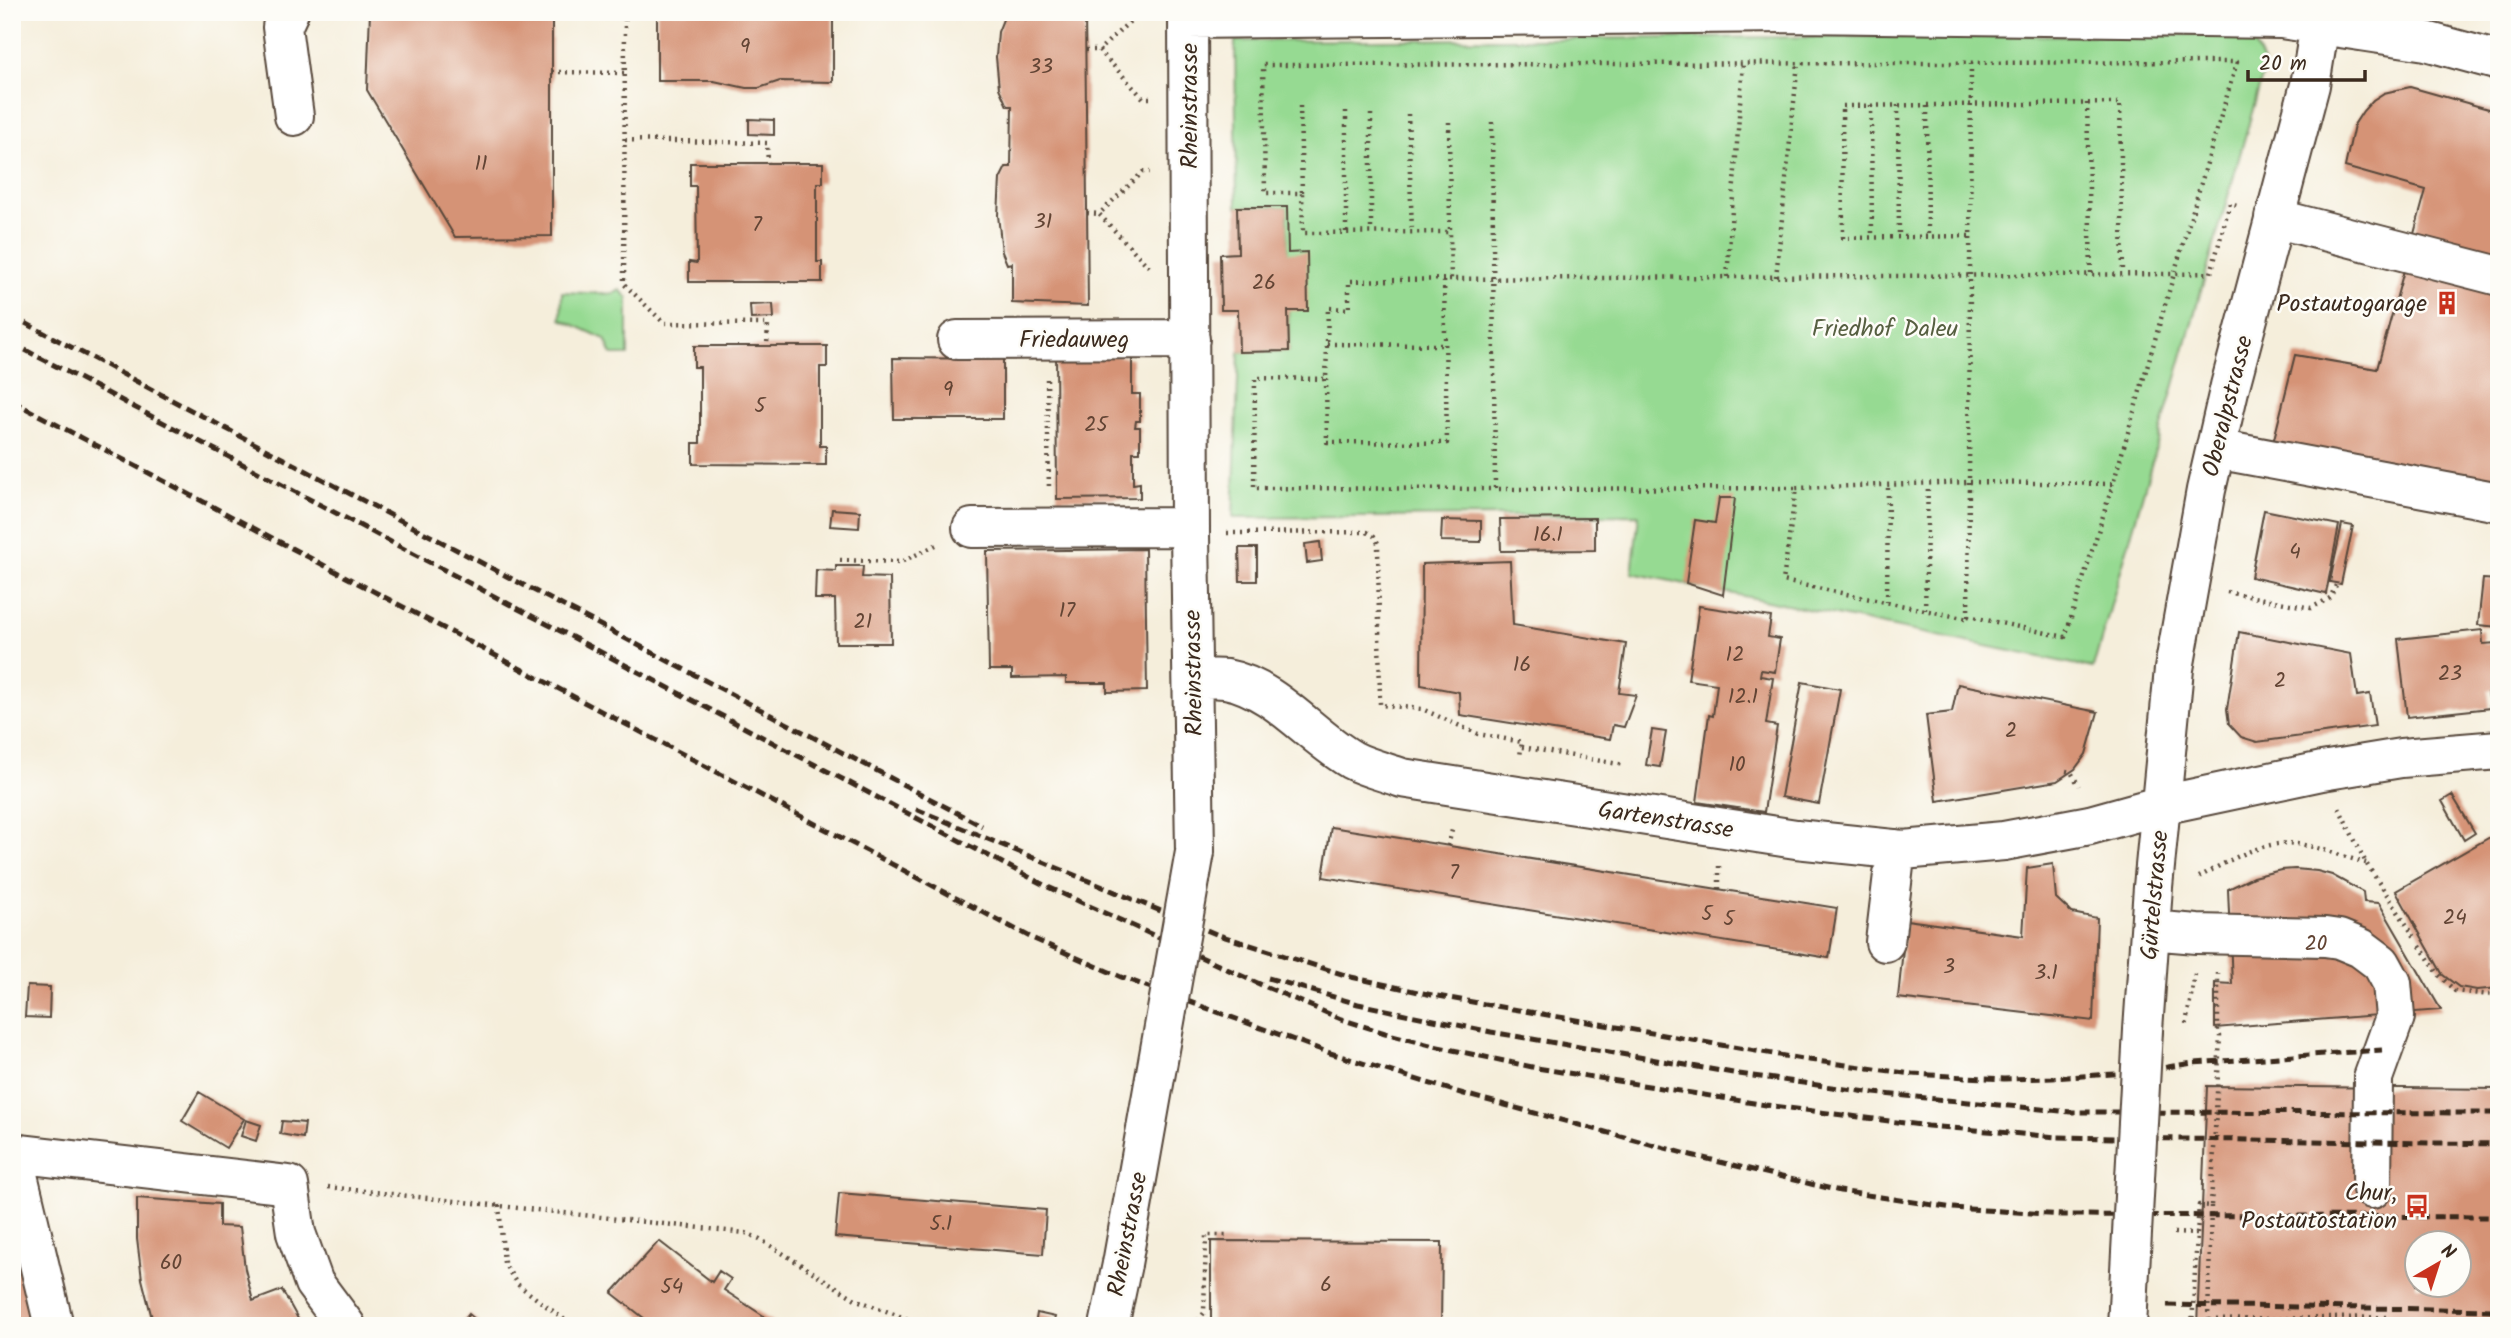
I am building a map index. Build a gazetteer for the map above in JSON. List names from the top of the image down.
{
  "streets": {
    "street": [
      "Rheinstrasse",
      "Friedauweg",
      "Oberalpstrasse",
      "Gartenstrasse",
      "Gürtelstrasse"
    ]
  },
  "crossings": [
    ["Rheinstrasse", "Friedauweg"],
    ["Rheinstrasse", "Gartenstrasse"],
    ["Oberalpstrasse", "Gartenstrasse"],
    ["Oberalpstrasse", "Gürtelstrasse"],
    ["Gartenstrasse", "Gürtelstrasse"]
  ],
  "parks": ["Friedhof Daleu"],
  "places": {
    "building": ["Postautogarage"],
    "bus stop": ["Chur, Postautostation"]
  },
  "house_numbers": [
    "9",
    "33",
    "11",
    "31",
    "7",
    "26",
    "9",
    "5",
    "25",
    "16.1",
    "4",
    "17",
    "21",
    "12",
    "16",
    "23",
    "2",
    "12.1",
    "2",
    "10",
    "7",
    "5",
    "24",
    "5",
    "20",
    "3",
    "3.1",
    "5.1",
    "60",
    "6",
    "54"
  ],
  "scale_bar": "20 m",
  "north": "top right"
}
